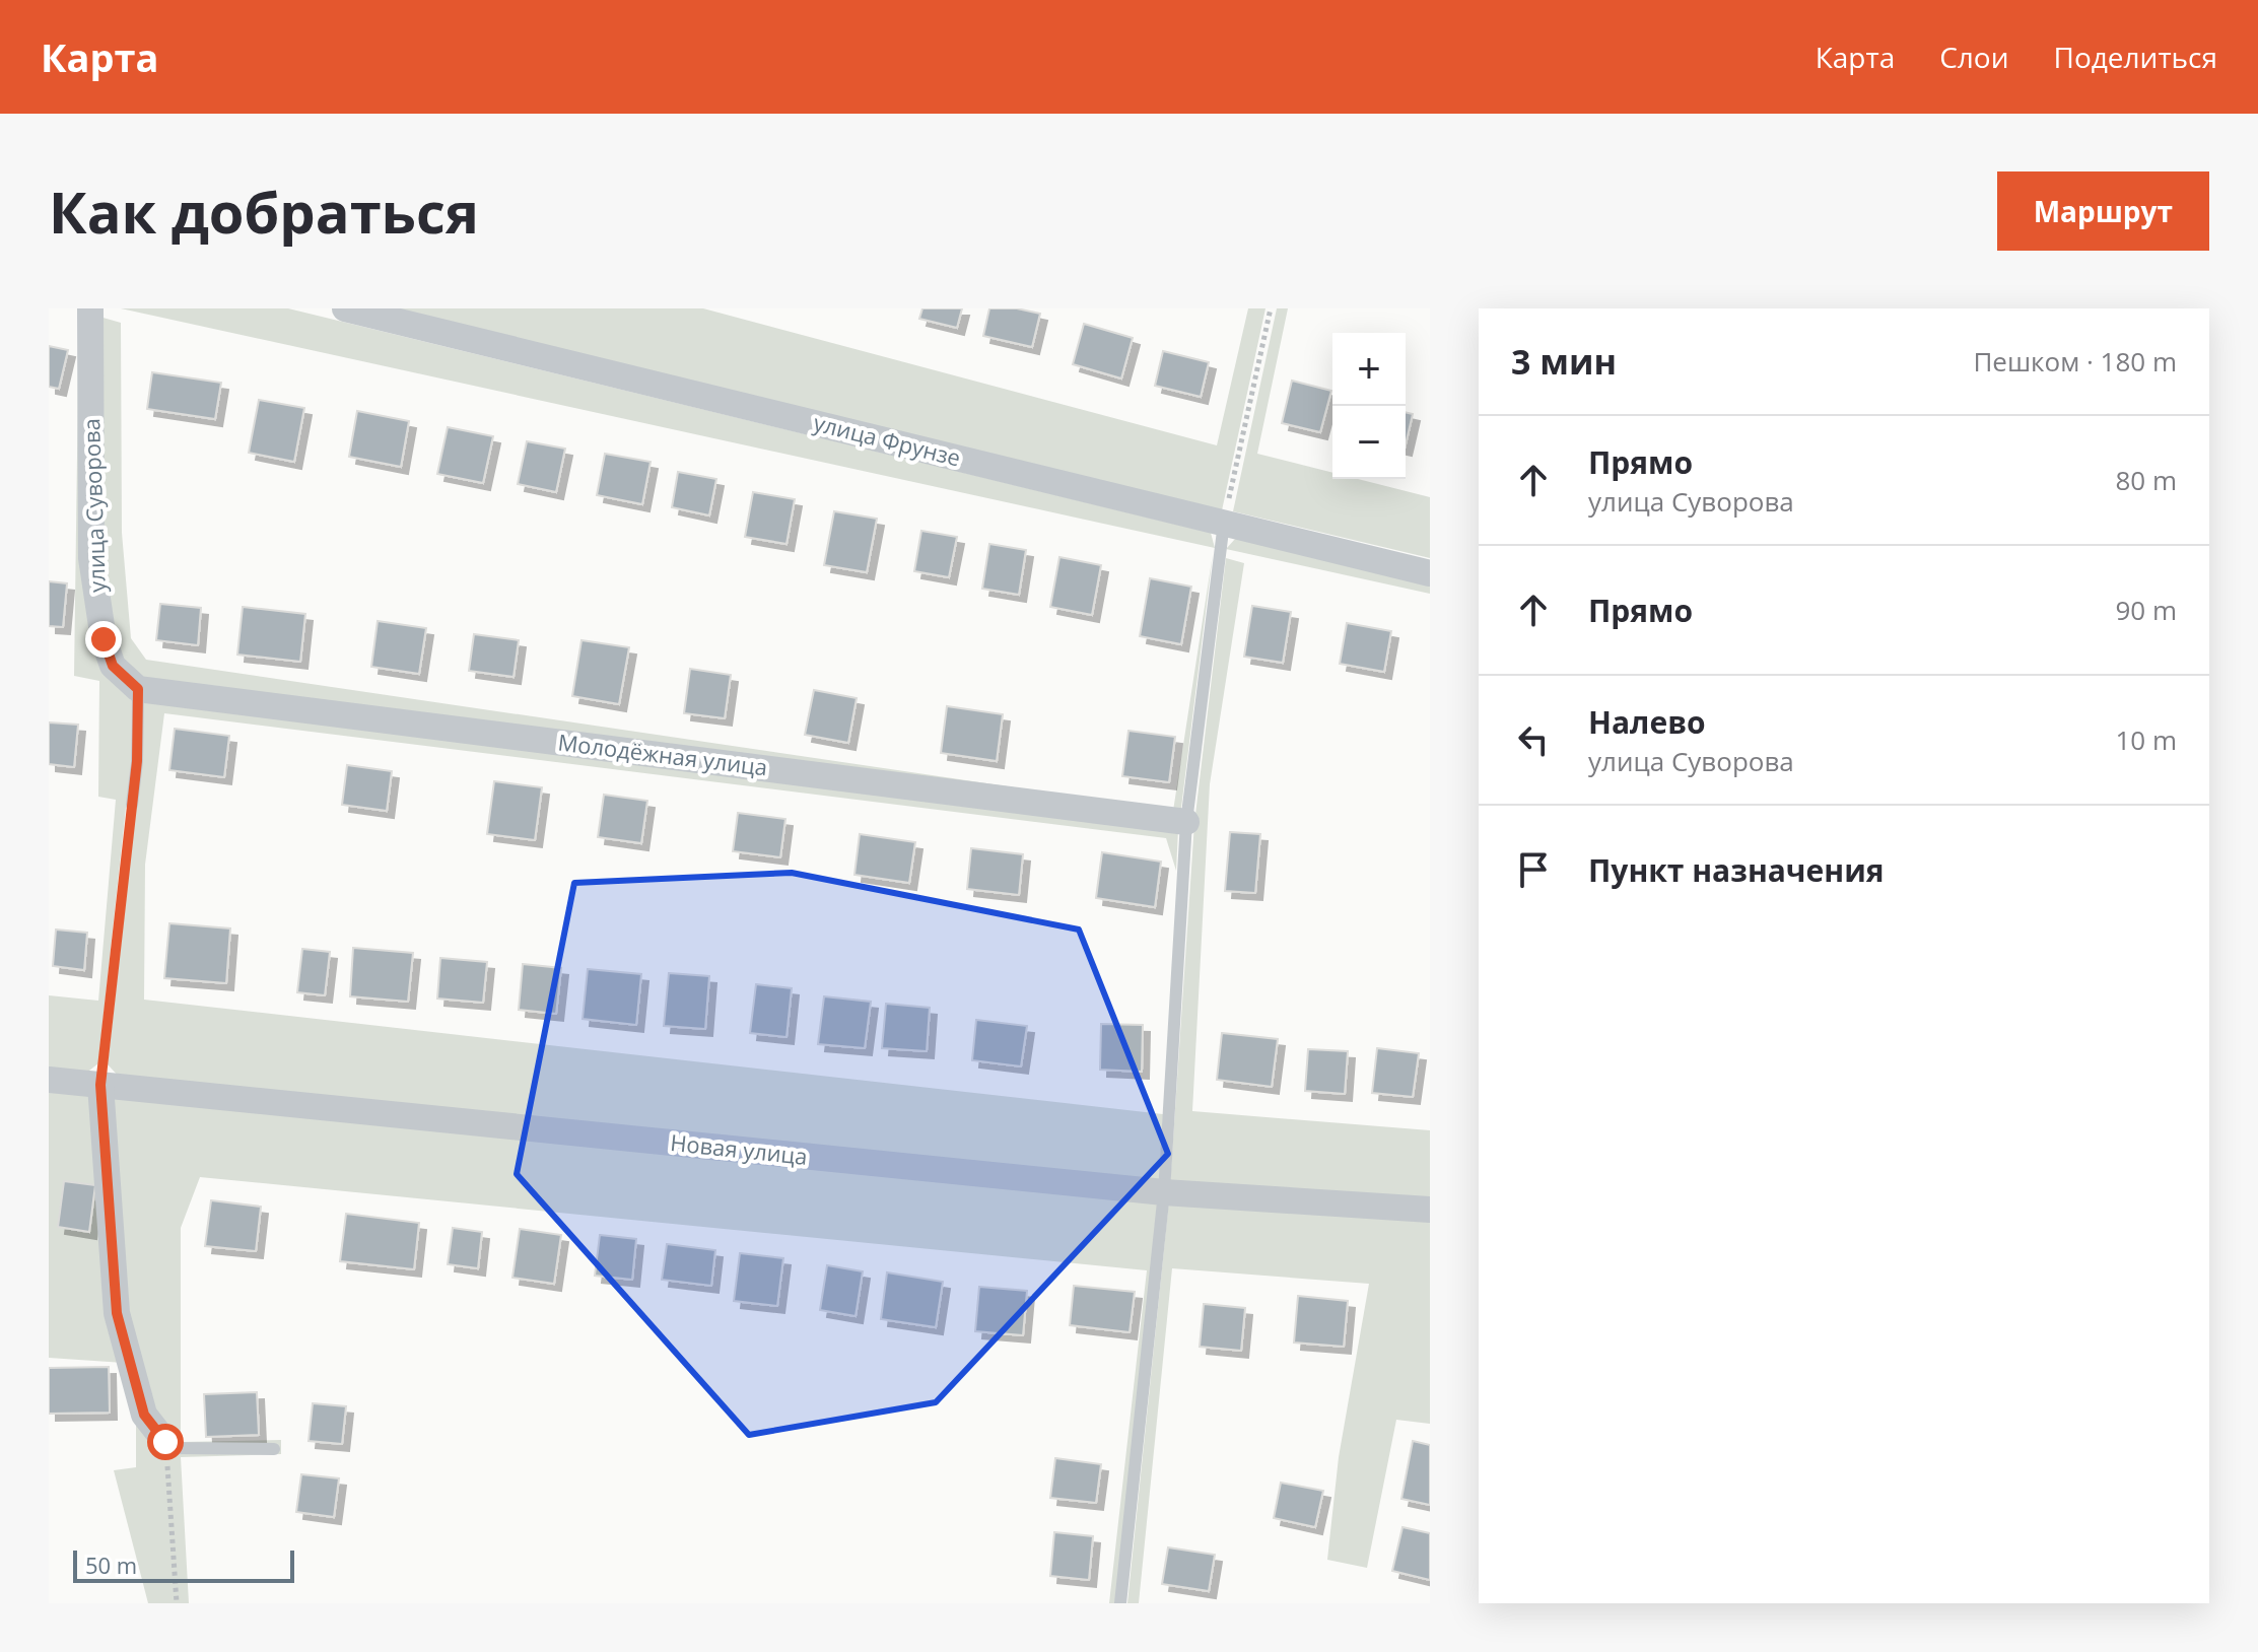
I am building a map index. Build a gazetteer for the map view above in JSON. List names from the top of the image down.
{
  "streets": {
    "street": [
      "улица Фрунзе",
      "улица Суворова",
      "Молодёжная улица",
      "Новая улица"
    ]
  },
  "crossings": [
    ["улица Суворова", "Молодёжная улица"]
  ],
  "scale_bar": "50 m",
  "page": {
    "header": "Карта",
    "nav": ["Карта", "Слои", "Поделиться"],
    "buttons": "Маршрут",
    "title": "Как добраться",
    "heading": ["3 мин", "Пешком · 180 m"],
    "map_buttons": ["+", "−"],
    "list": [
      ["Прямо", "улица Суворова", "80 m"],
      ["Прямо", "90 m"],
      ["Налево", "улица Суворова", "10 m"],
      "Пункт назначения"
    ],
    "scale": "50 m"
  }
}
